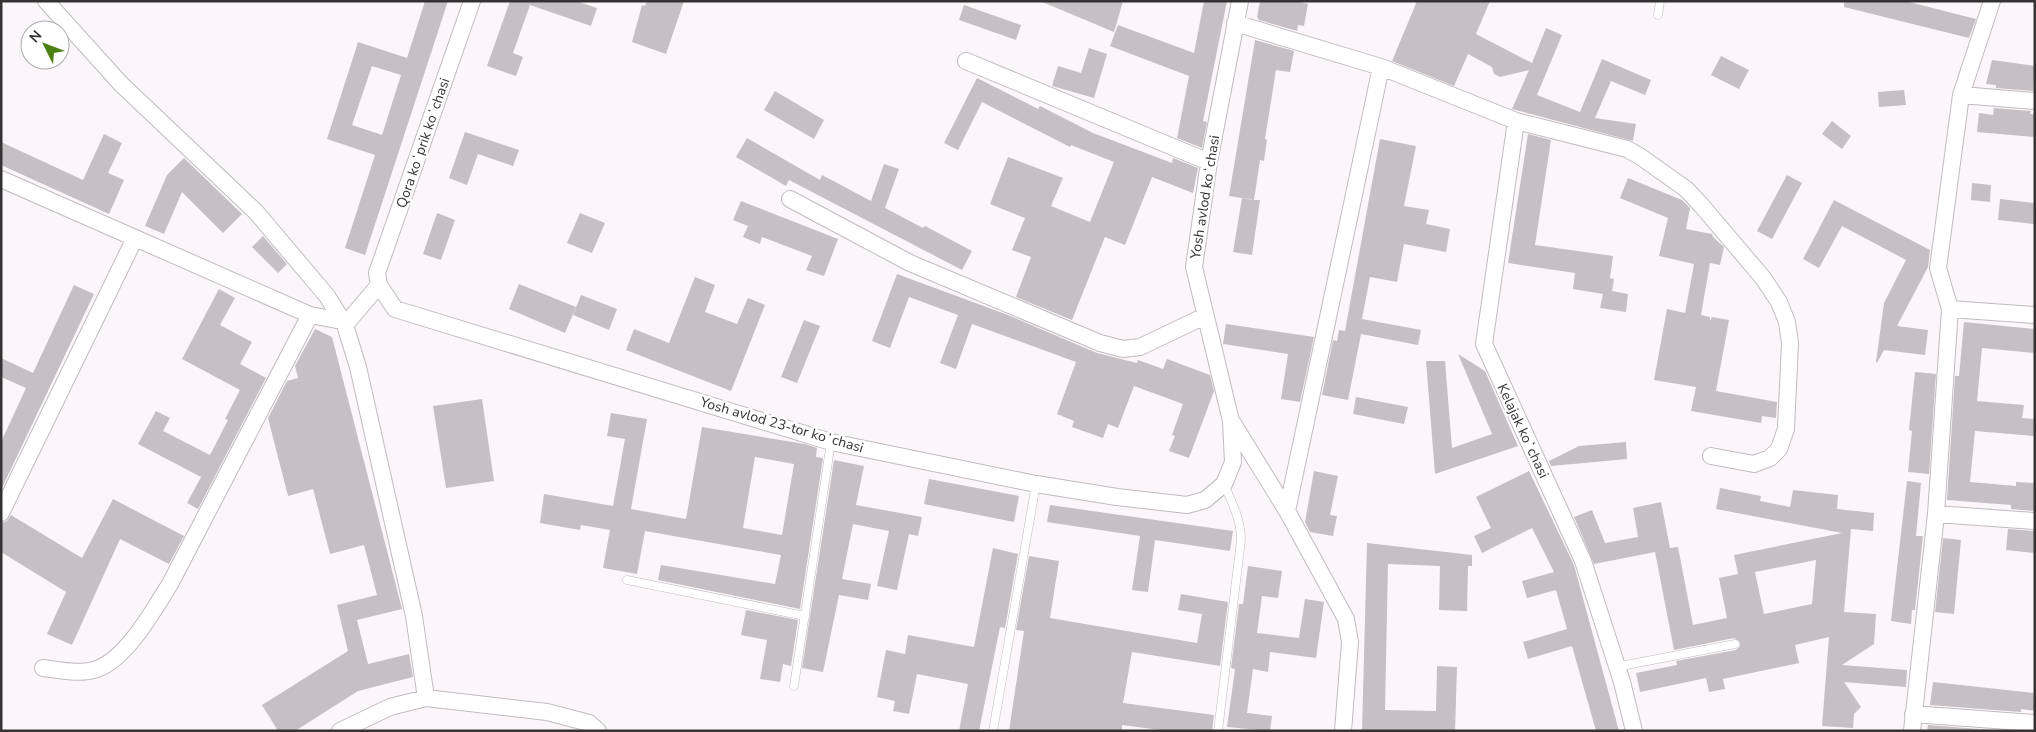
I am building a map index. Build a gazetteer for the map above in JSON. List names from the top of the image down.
{
  "streets": {
    "street": [
      "Qora koʻprik koʻchasi",
      "Yosh avlod koʻchasi",
      "Yosh avlod 23-tor koʻchasi",
      "Kelajak koʻchasi"
    ]
  },
  "crossings": [
    ["Qora koʻprik koʻchasi", "Yosh avlod 23-tor koʻchasi"],
    ["Yosh avlod koʻchasi", "Yosh avlod 23-tor koʻchasi"]
  ],
  "north": "top left"
}
